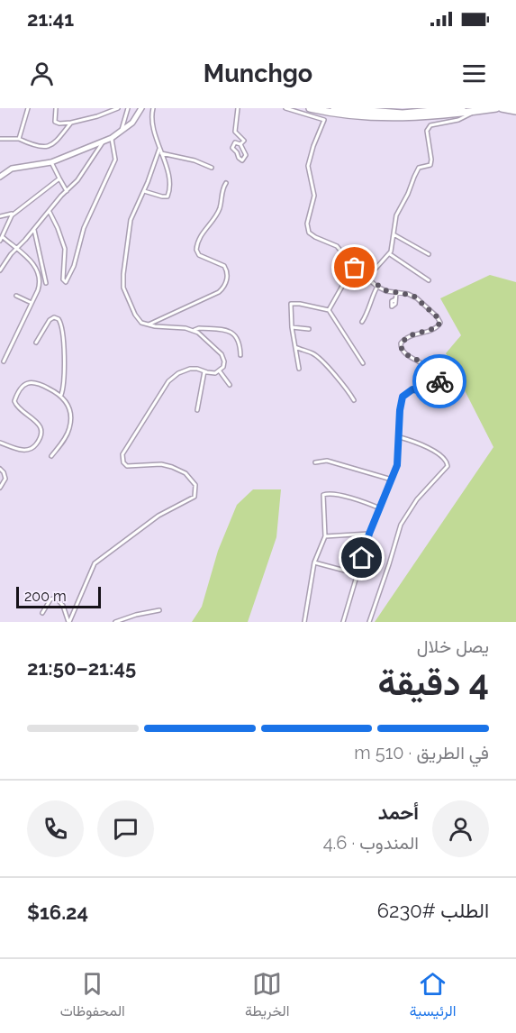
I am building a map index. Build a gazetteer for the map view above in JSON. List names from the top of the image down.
{
  "scale_bar": "200 m",
  "page": {
    "status": "21:41",
    "header": "Munchgo",
    "scale": "200 m",
    "heading": ["4 دقيقة", "يصل خلال", "21:45–21:50"],
    "panel": [
      "أحمد",
      "المندوب · 4.6",
      "الطلب #6230",
      "$16.24"
    ],
    "bar": "في الطريق · 510 m",
    "tabs": ["الرئيسية", "الخريطة", "المحفوظات"]
  }
}
